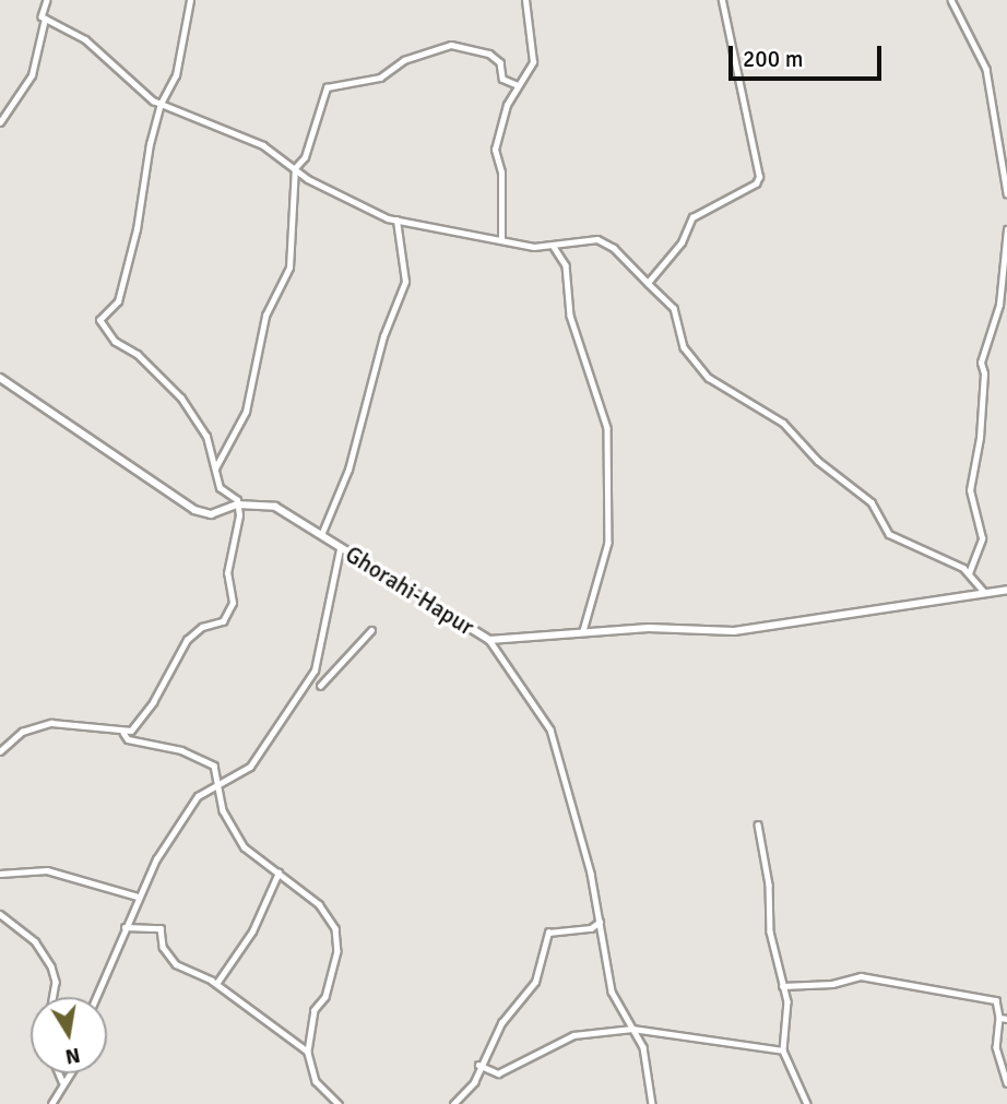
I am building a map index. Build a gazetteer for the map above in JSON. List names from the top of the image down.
{
  "streets": {
    "street": ["Ghorahi-Hapur"]
  },
  "scale_bar": "200 m",
  "north": "bottom"
}
